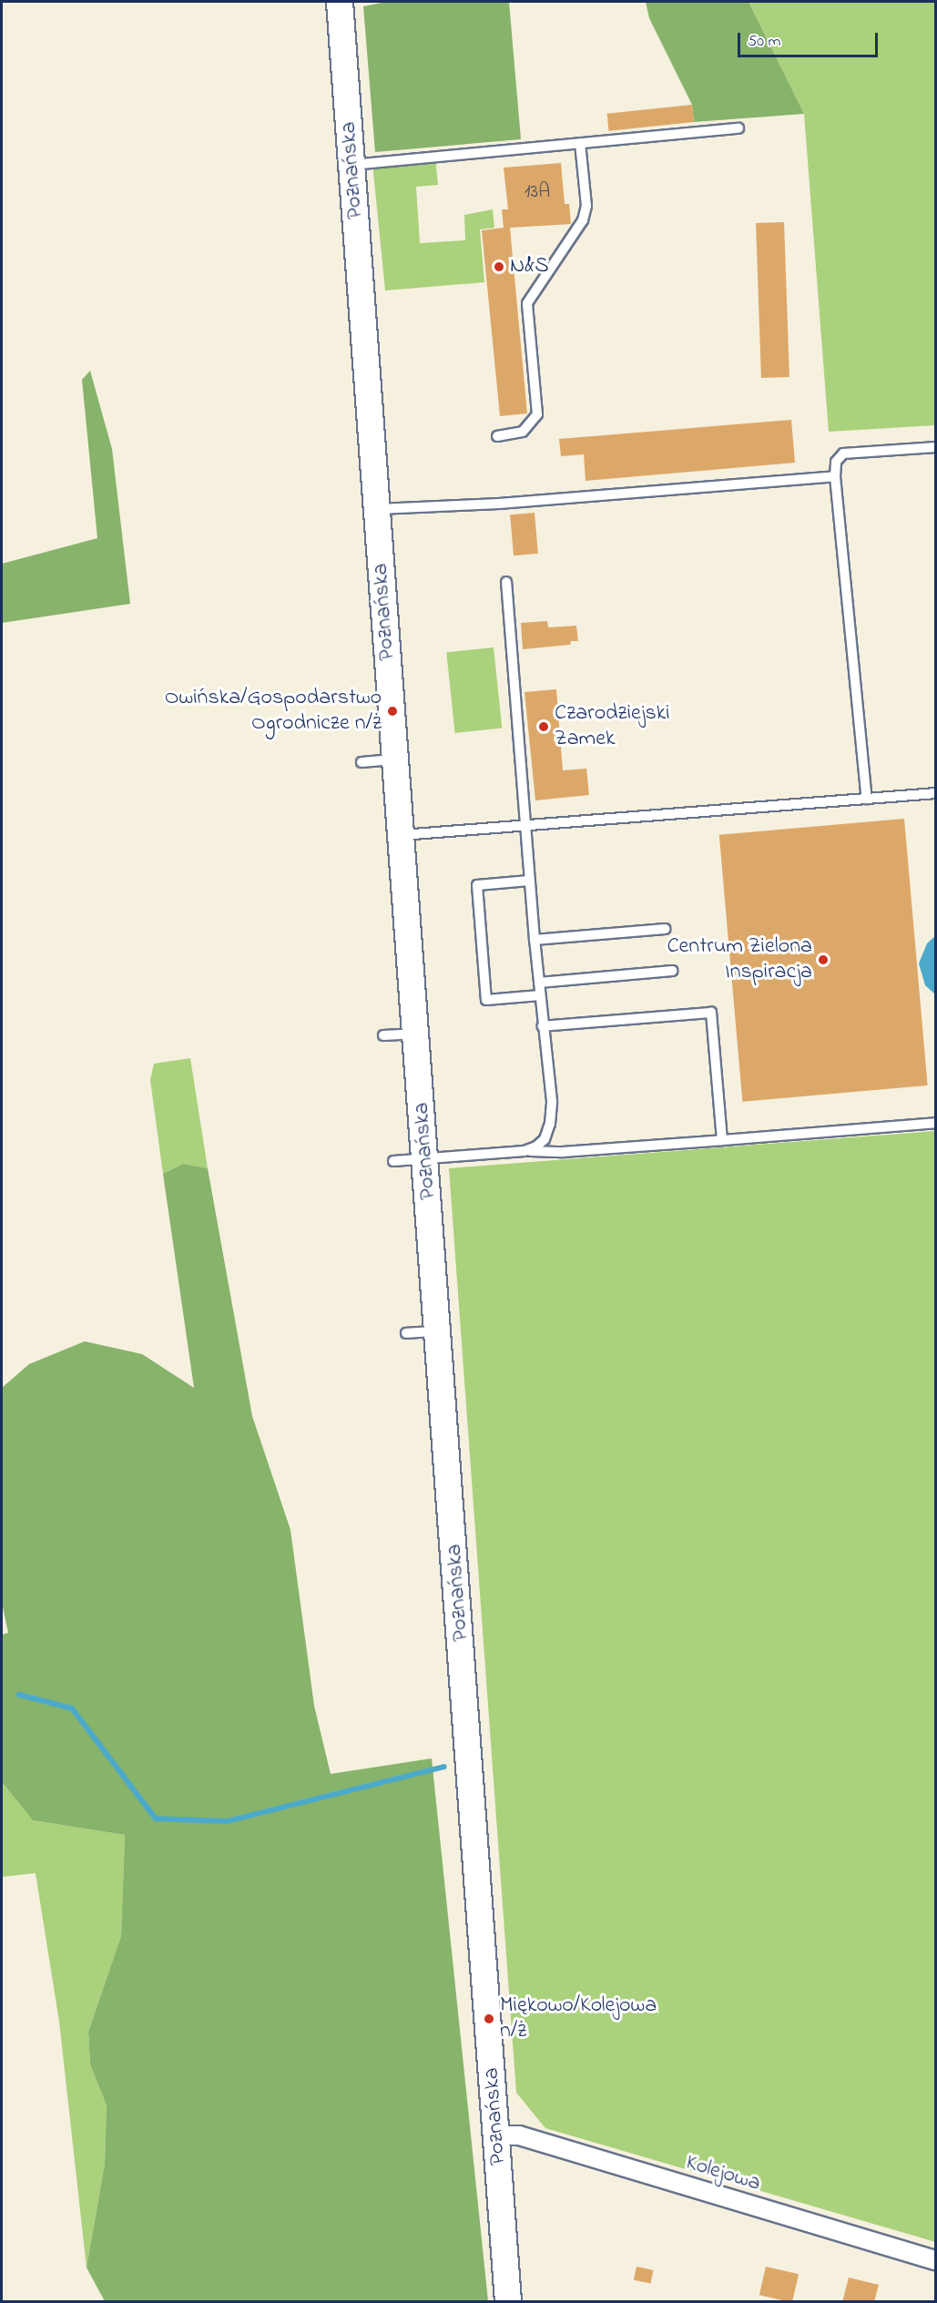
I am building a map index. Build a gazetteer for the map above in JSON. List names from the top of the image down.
{
  "streets": {
    "main road": ["Poznańska"],
    "street": ["Kolejowa"]
  },
  "crossings": [
    ["Poznańska", "Kolejowa"]
  ],
  "places": [
    "N&S",
    "Owińska/Gospodarstwo Ogrodnicze n/ż",
    "Czarodziejski Zamek",
    "Centrum Zielona Inspiracja",
    "Miękowo/Kolejowa n/ż"
  ],
  "house_numbers": ["13A"],
  "scale_bar": "50 m"
}
